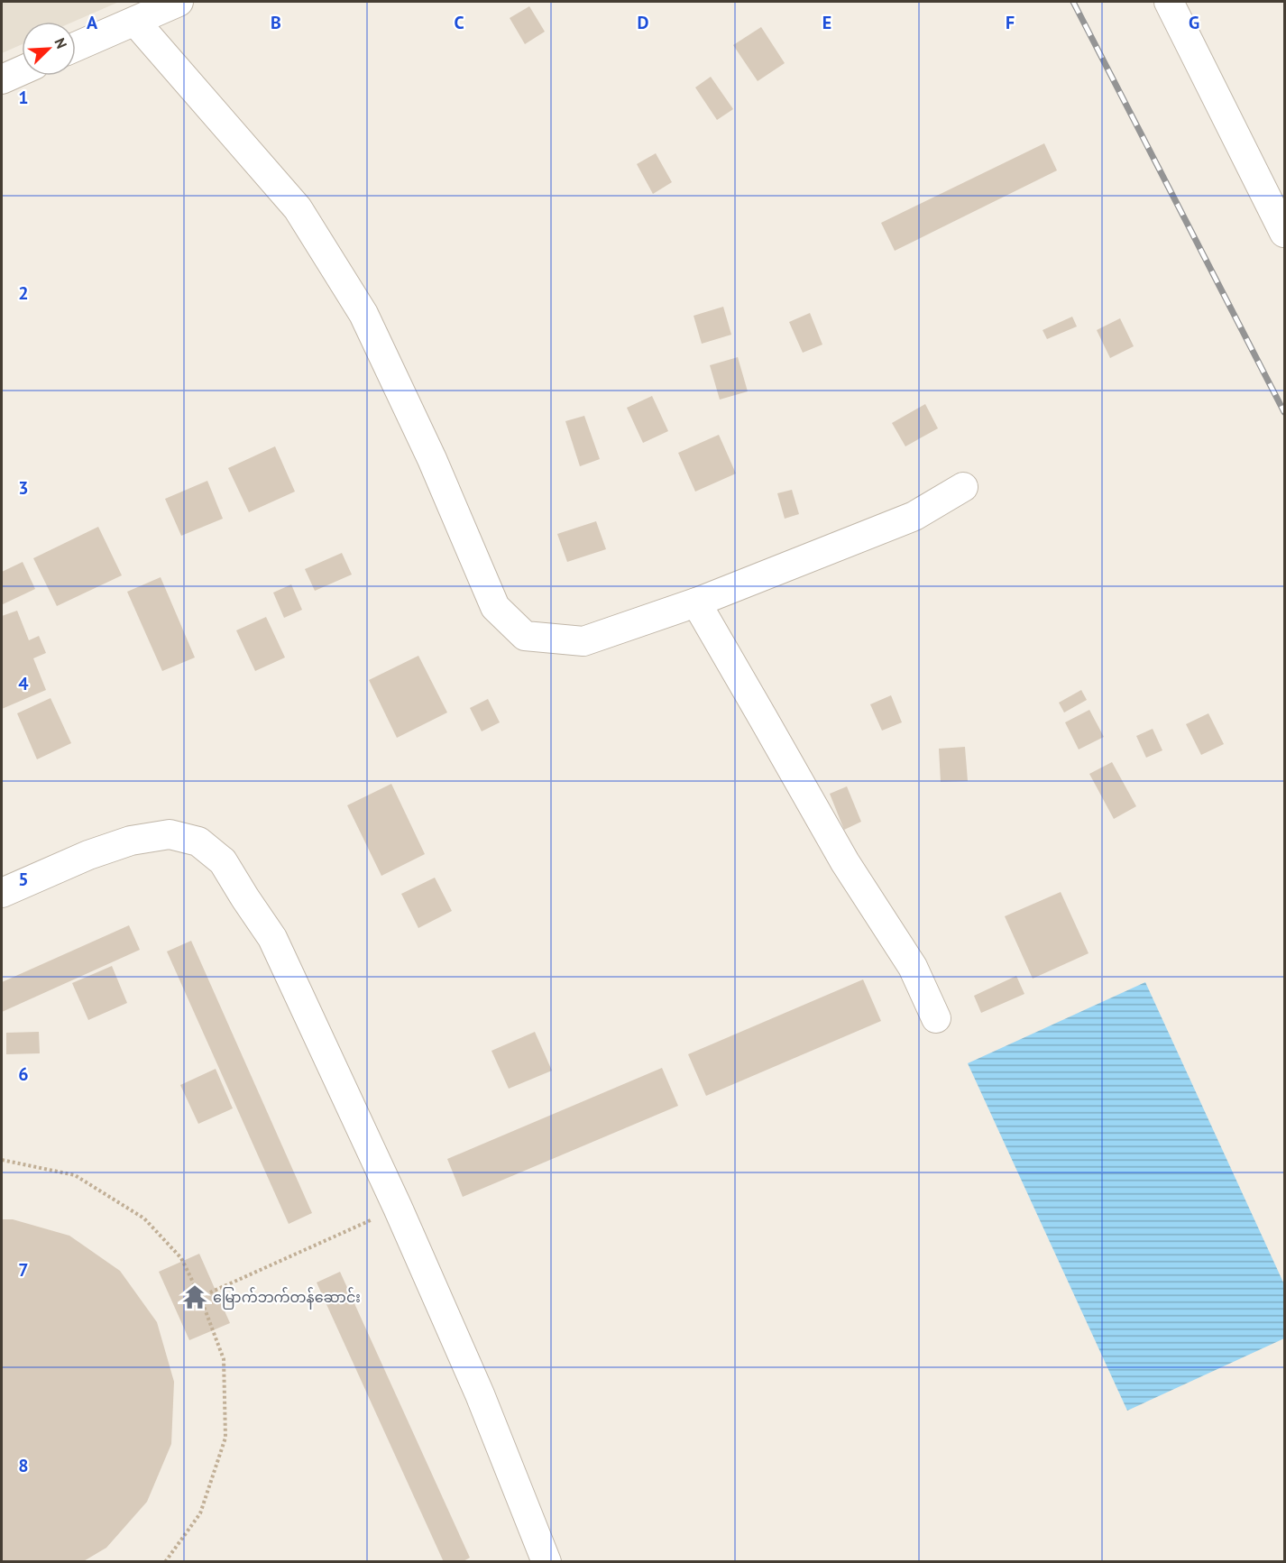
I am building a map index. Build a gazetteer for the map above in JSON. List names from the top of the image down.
{
  "places": {
    "temple": ["မြောက်ဘက်တန်ဆောင်း"]
  },
  "north": "top right",
  "grid": {
    "columns": [
      "A",
      "B",
      "C",
      "D",
      "E",
      "F",
      "G"
    ],
    "rows": [
      "1",
      "2",
      "3",
      "4",
      "5",
      "6",
      "7",
      "8"
    ]
  }
}
